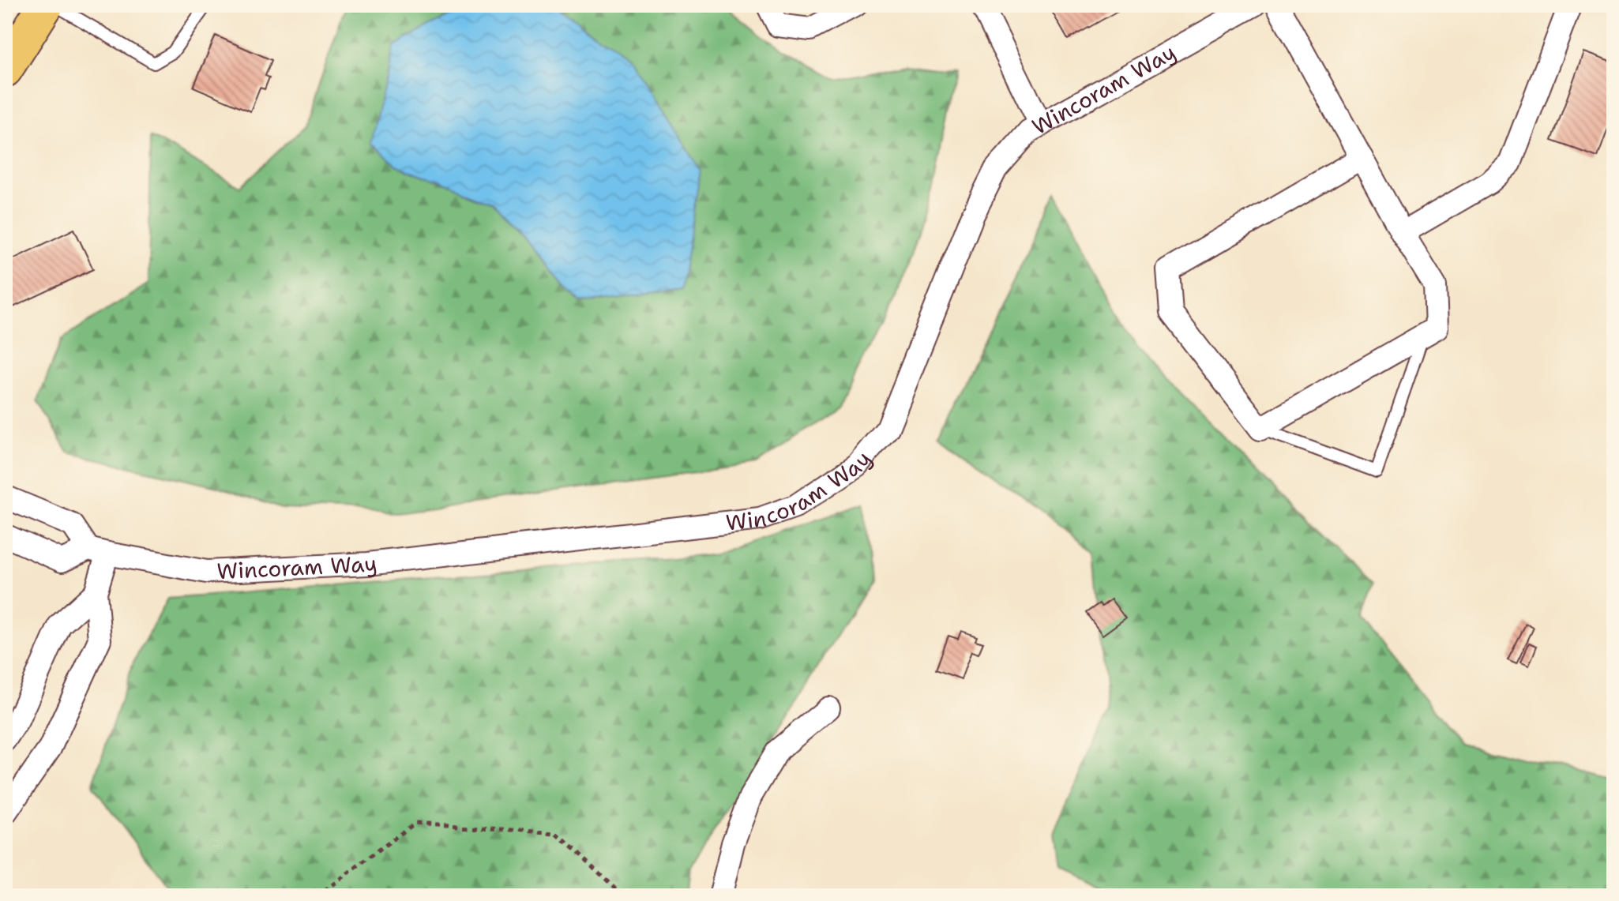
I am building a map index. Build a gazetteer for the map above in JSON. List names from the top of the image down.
{
  "streets": {
    "street": ["Wincoram Way"]
  }
}
